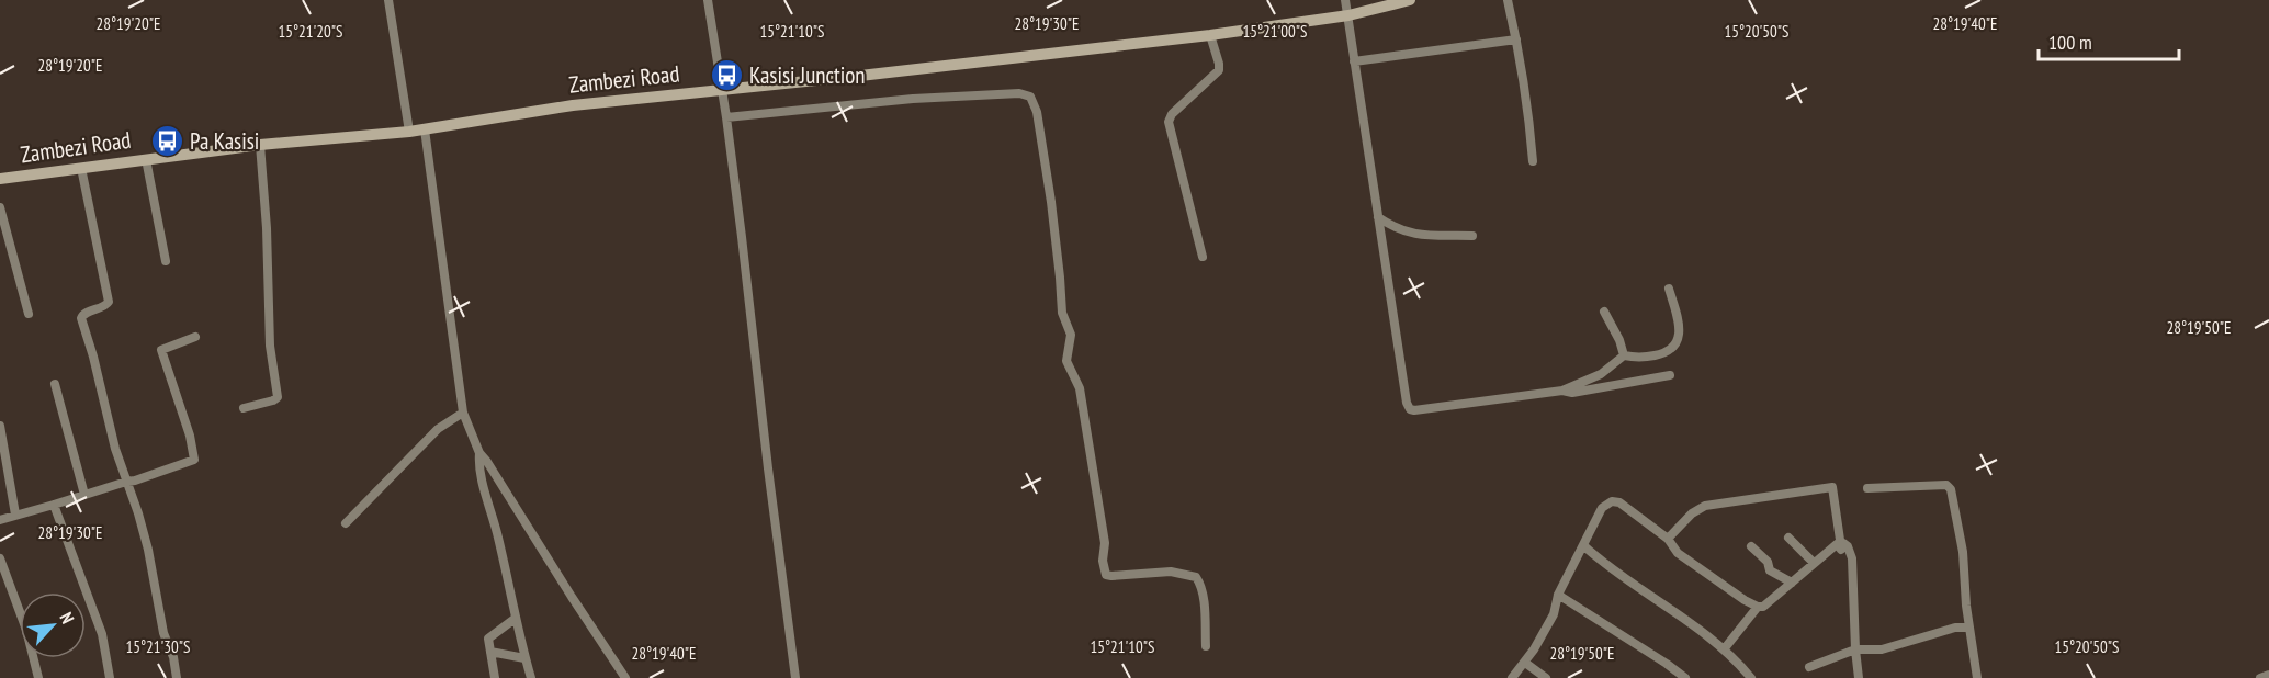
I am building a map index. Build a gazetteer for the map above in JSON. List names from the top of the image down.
{
  "streets": {
    "main road": ["Zambezi Road"]
  },
  "places": {
    "bus stop": ["Kasisi Junction", "Pa Kasisi"]
  },
  "scale_bar": "100 m",
  "north": "top right",
  "coordinates": [
    "28°19'20\"E",
    "28°19'30\"E",
    "28°19'40\"E",
    "15°21'20\"S",
    "15°21'10\"S",
    "15°21'00\"S",
    "15°20'50\"S",
    "28°19'50\"E",
    "15°21'30\"S"
  ]
}
